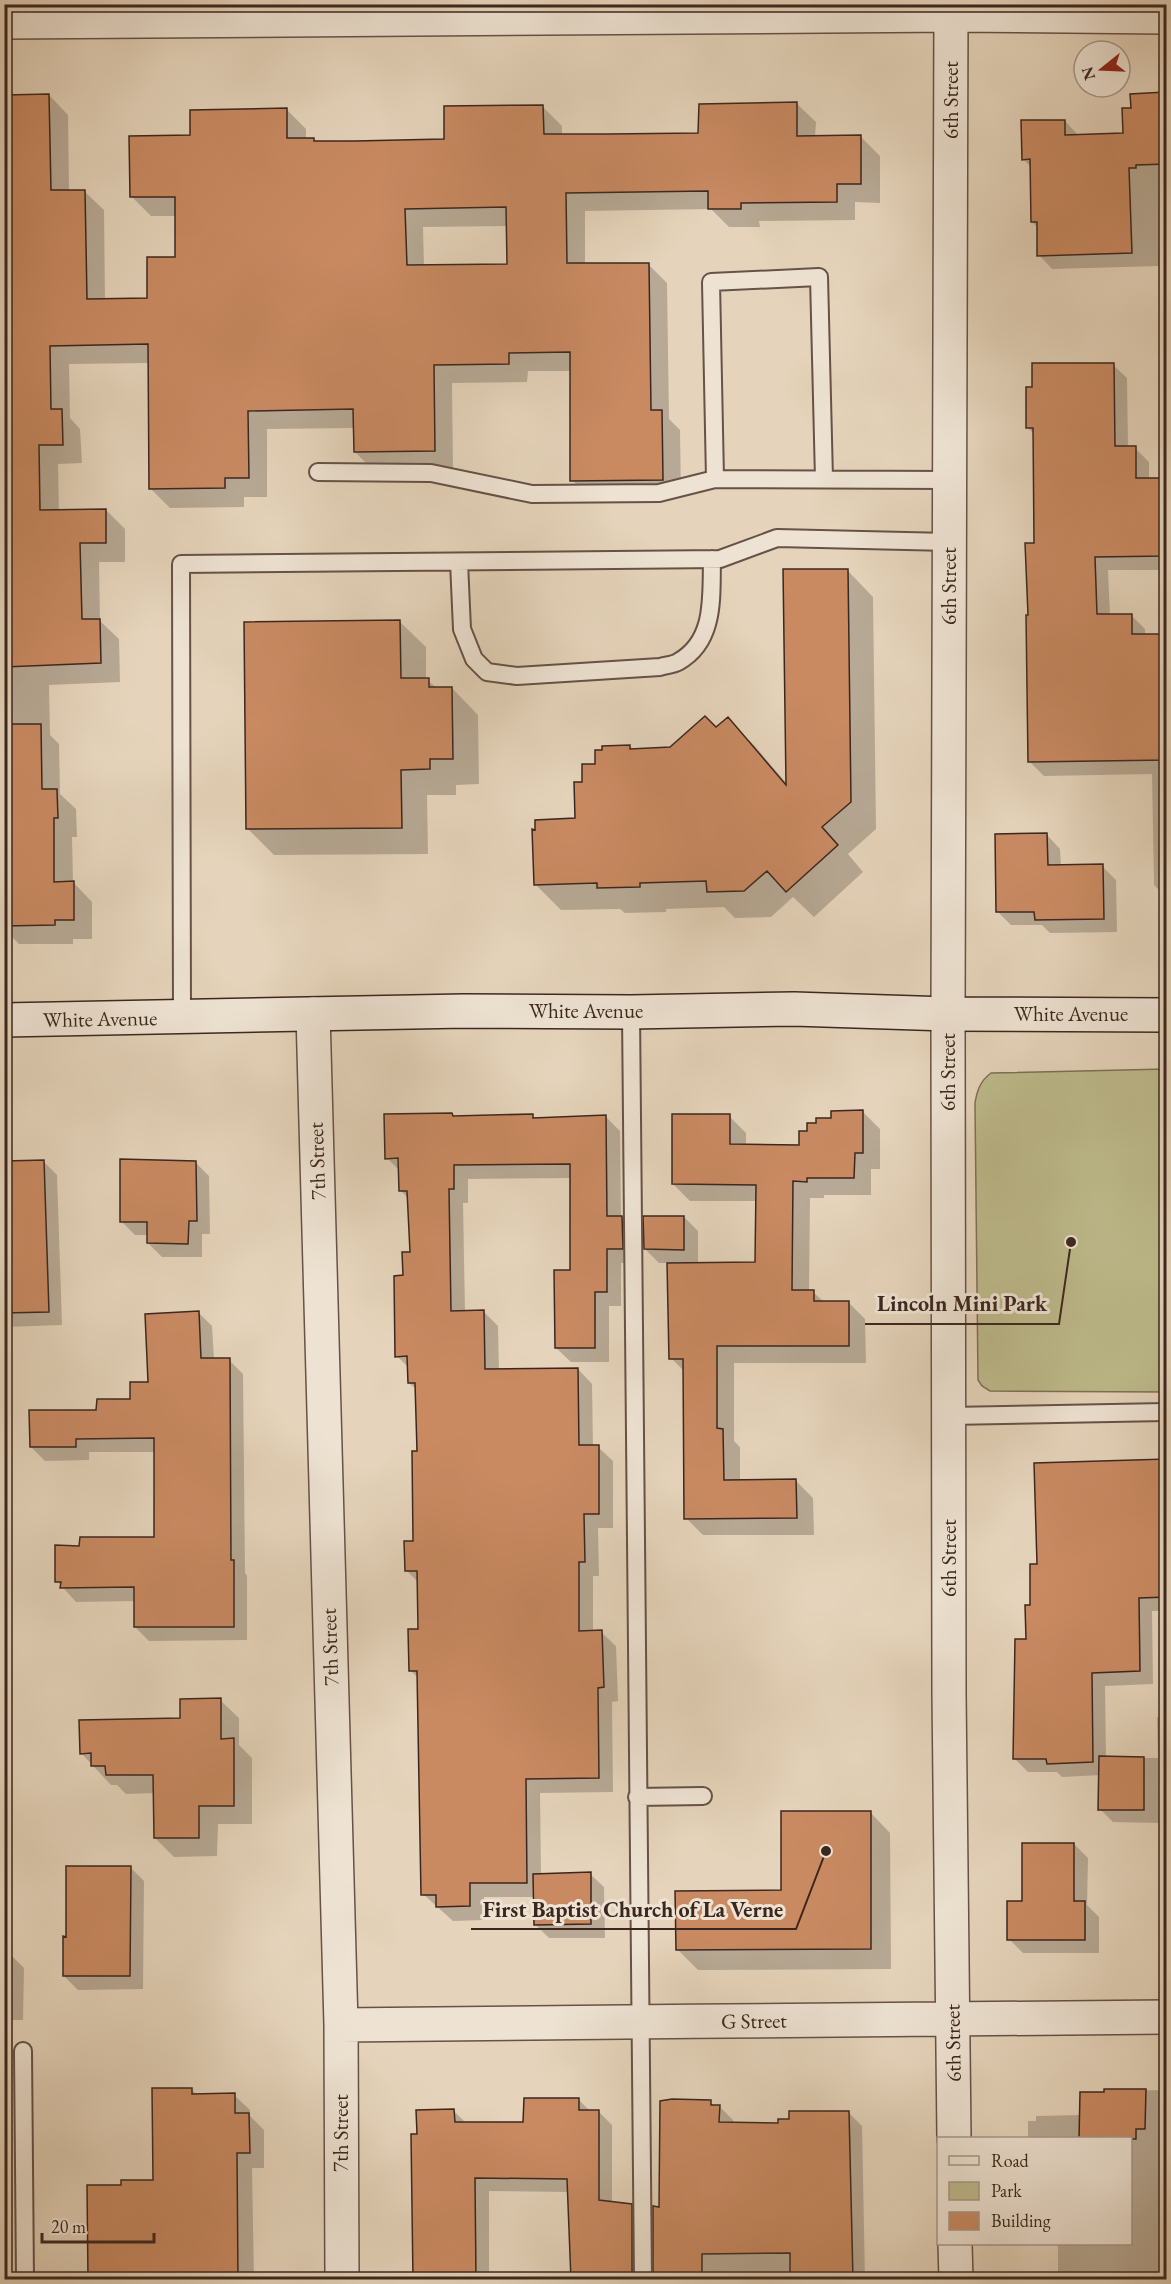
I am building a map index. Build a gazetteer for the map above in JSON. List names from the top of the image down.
{
  "streets": {
    "street": [
      "6th Street",
      "White Avenue",
      "7th Street",
      "G Street"
    ]
  },
  "crossings": [
    ["6th Street", "White Avenue"],
    ["6th Street", "G Street"],
    ["White Avenue", "7th Street"],
    ["7th Street", "G Street"]
  ],
  "places": ["Lincoln Mini Park", "First Baptist Church of La Verne"],
  "legend": ["Road", "Park", "Building"],
  "scale_bar": "20 m",
  "north": "left"
}
